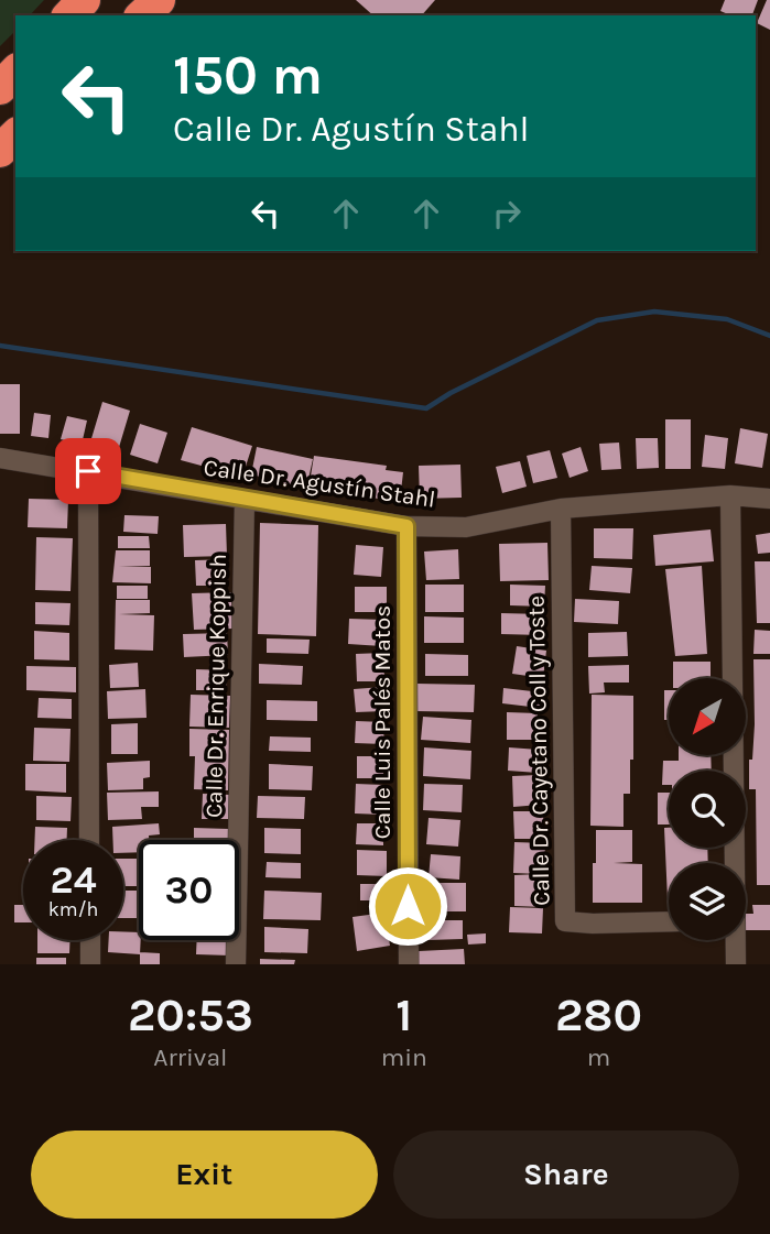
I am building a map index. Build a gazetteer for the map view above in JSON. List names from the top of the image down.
{
  "streets": {
    "street": [
      "Calle Dr. Agustín Stahl",
      "Calle Dr. Enrique Koppish",
      "Calle Luis Palés Matos",
      "Calle Dr. Cayetano Coll y Toste"
    ]
  },
  "crossings": [
    ["Calle Dr. Agustín Stahl", "Calle Dr. Enrique Koppish"],
    ["Calle Dr. Agustín Stahl", "Calle Luis Palés Matos"],
    ["Calle Dr. Agustín Stahl", "Calle Dr. Cayetano Coll y Toste"]
  ],
  "north": "bottom left",
  "page": {
    "turn": ["150 m", "Calle Dr. Agustín Stahl"],
    "speed": "24 km/h",
    "limit": "30",
    "eta": [
      "20:53",
      "Arrival",
      "1",
      "min",
      "280",
      "m"
    ],
    "buttons": ["Exit", "Share"]
  }
}
